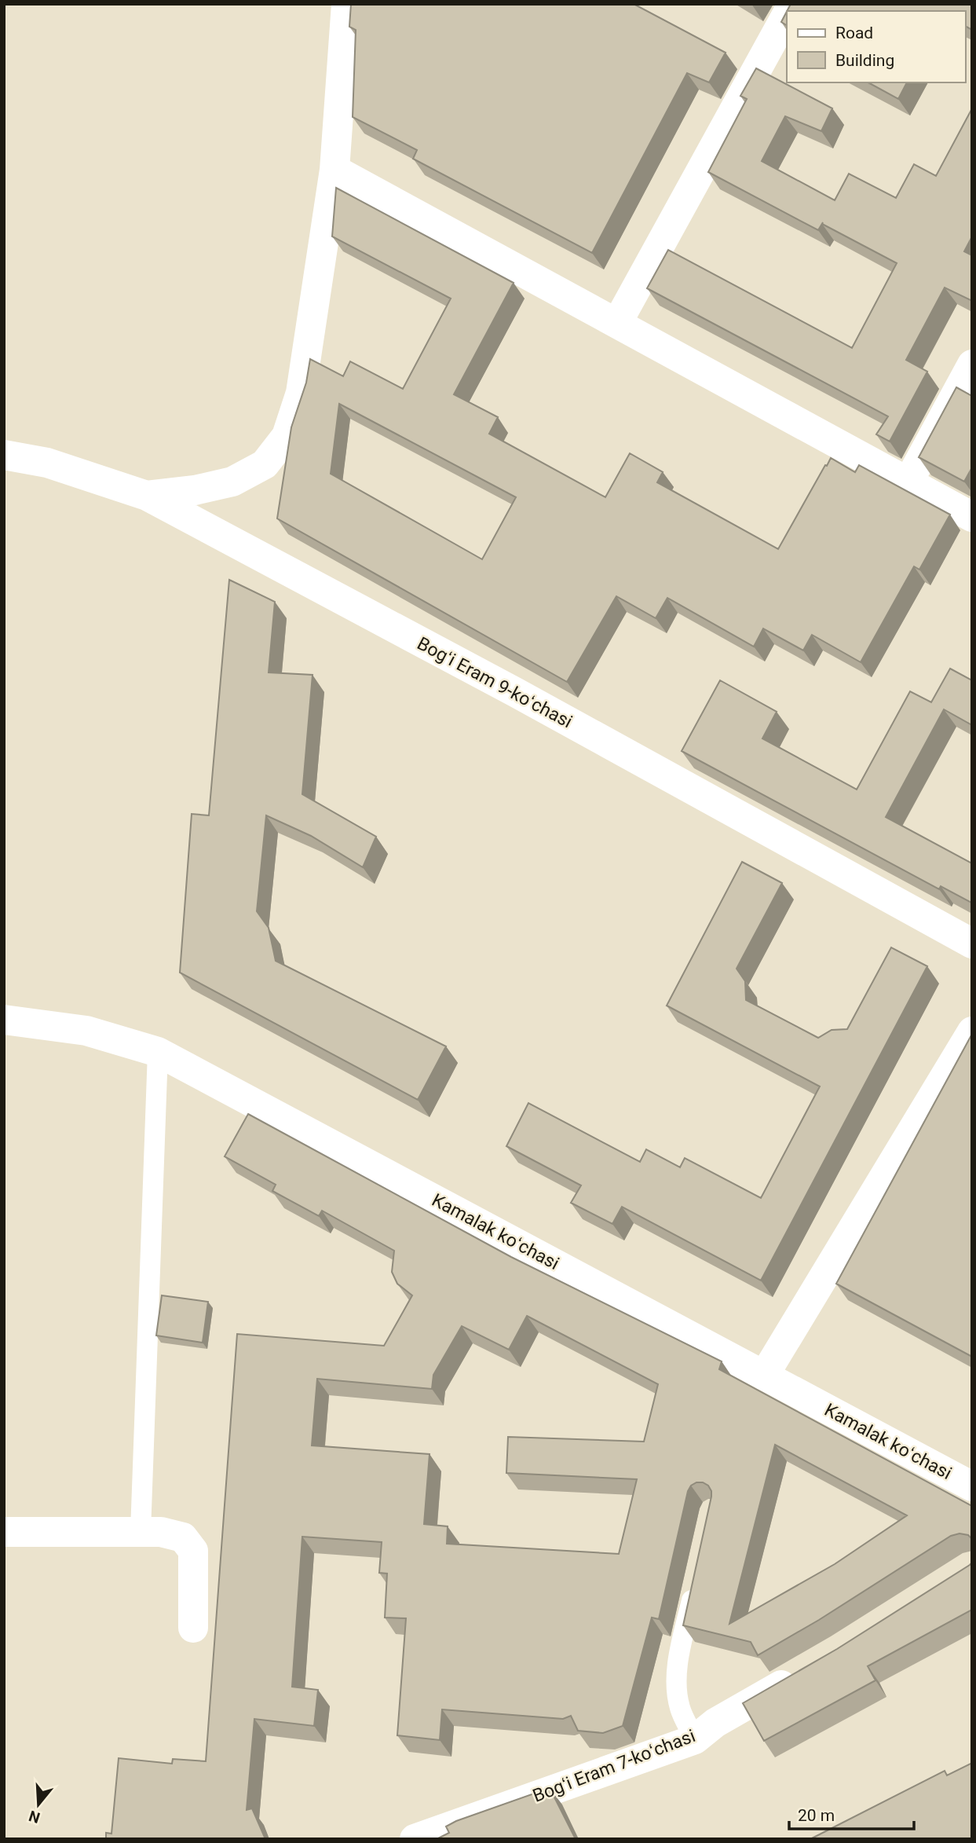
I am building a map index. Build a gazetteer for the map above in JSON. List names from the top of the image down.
{
  "streets": {
    "street": ["Bogʻi Eram 9-koʻchasi", "Kamalak koʻchasi", "Bogʻi Eram 7-koʻchasi"]
  },
  "legend": ["Road", "Building"],
  "scale_bar": "20 m",
  "north": "bottom"
}
